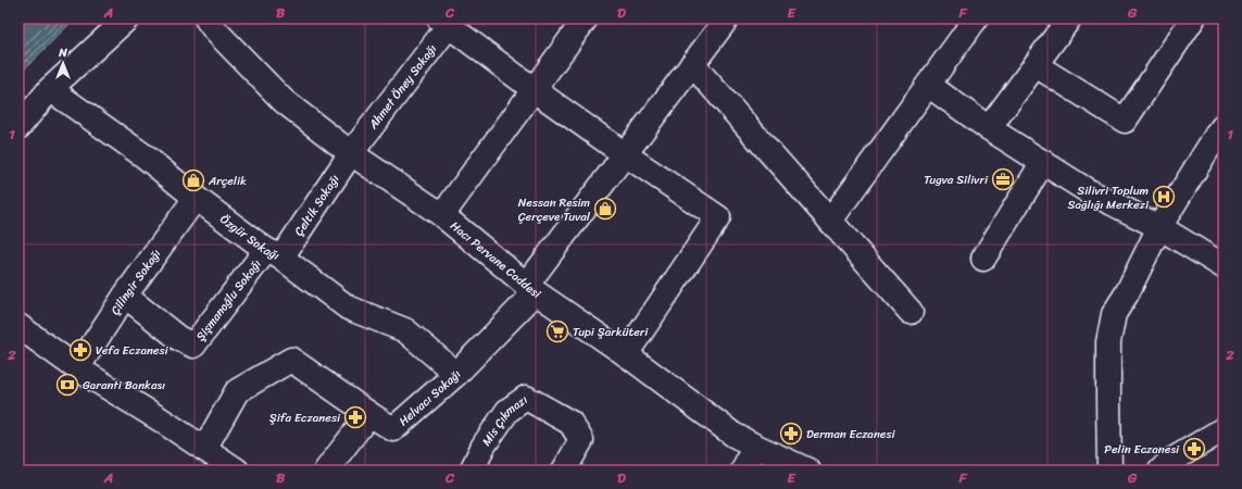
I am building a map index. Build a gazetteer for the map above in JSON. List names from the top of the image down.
{
  "streets": {
    "street": [
      "Ahmet Öney Sokağı",
      "Çeltik Sokağı",
      "Özgür Sokağı",
      "Hacı Pervane Caddesi",
      "Çilingir Sokağı",
      "Şişmanoğlu Sokağı",
      "Helvacı Sokağı",
      "Mis Çıkmazı"
    ]
  },
  "crossings": [
    ["Ahmet Öney Sokağı", "Çeltik Sokağı"],
    ["Ahmet Öney Sokağı", "Hacı Pervane Caddesi"],
    ["Çeltik Sokağı", "Özgür Sokağı"],
    ["Çeltik Sokağı", "Hacı Pervane Caddesi"],
    ["Çeltik Sokağı", "Şişmanoğlu Sokağı"],
    ["Özgür Sokağı", "Çilingir Sokağı"],
    ["Özgür Sokağı", "Şişmanoğlu Sokağı"],
    ["Özgür Sokağı", "Helvacı Sokağı"],
    ["Hacı Pervane Caddesi", "Helvacı Sokağı"],
    ["Çilingir Sokağı", "Şişmanoğlu Sokağı"]
  ],
  "places": {
    "office": ["Tugva Silivri"],
    "shop": ["Arçelik", "Nessan Resim Çerçeve Tuval"],
    "hospital": ["Silivri Toplum Sağlığı Merkezi"],
    "supermarket": ["Tupi Şarküteri"],
    "pharmacy": [
      "Vefa Eczanesi",
      "Şifa Eczanesi",
      "Derman Eczanesi",
      "Pelin Eczanesi"
    ],
    "bank": ["Garanti Bankası"]
  },
  "north": "top",
  "grid": {
    "columns": [
      "A",
      "B",
      "C",
      "D",
      "E",
      "F",
      "G"
    ],
    "rows": ["1", "2"]
  }
}
